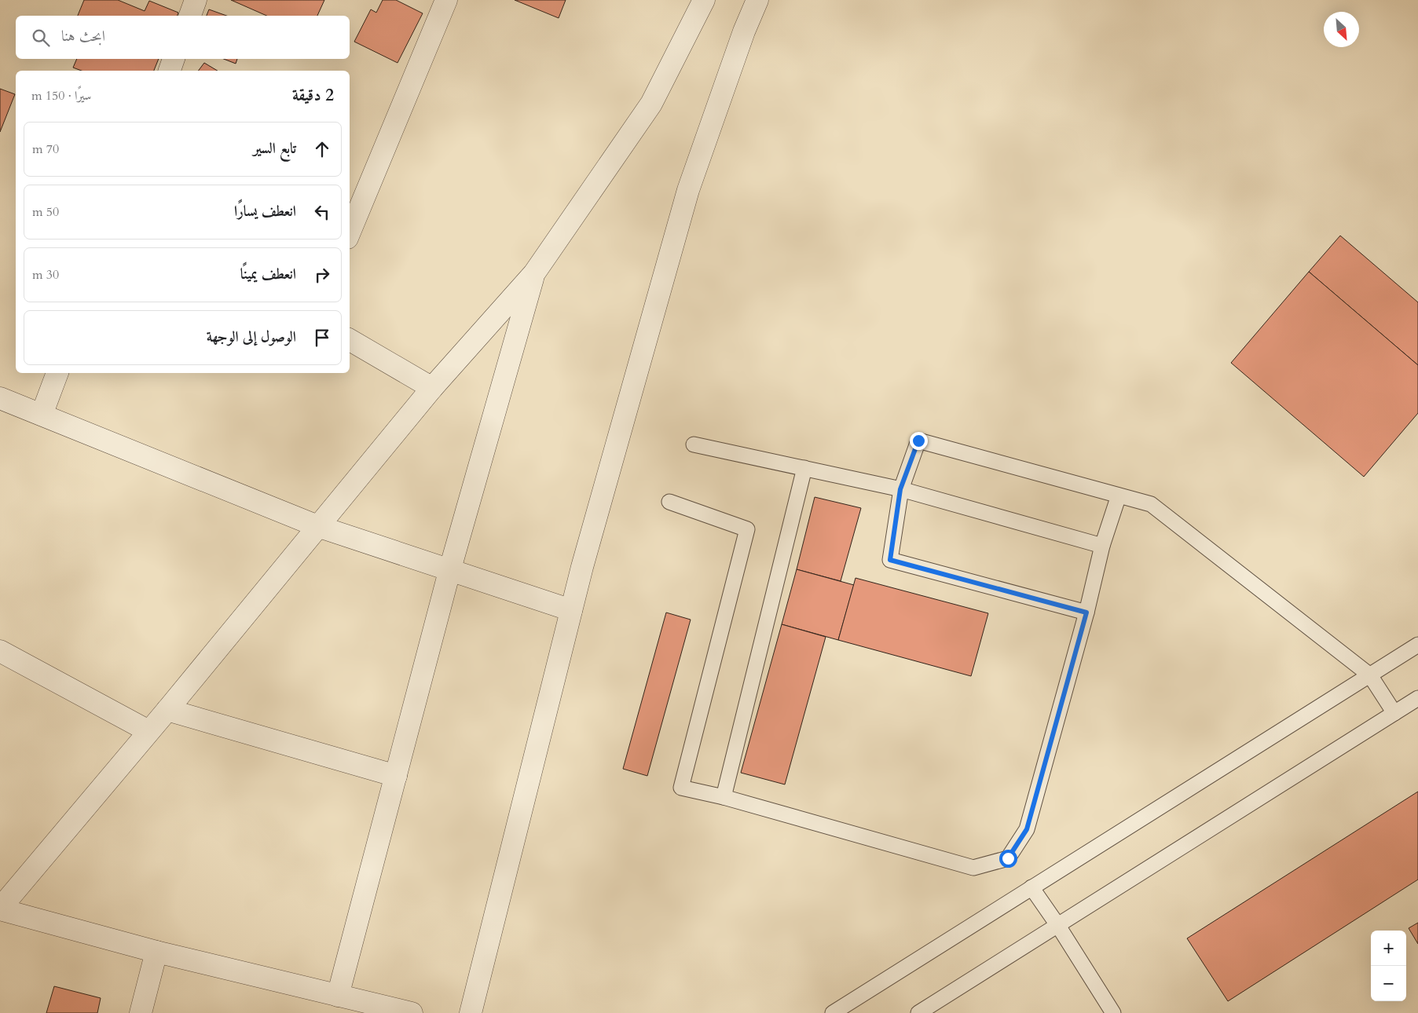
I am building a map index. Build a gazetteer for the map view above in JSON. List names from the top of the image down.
{
  "north": "bottom right",
  "page": {
    "search": "ابحث هنا",
    "heading": ["2 دقيقة", "سيرًا · 150 m"],
    "list": [
      ["تابع السير", "70 m"],
      ["انعطف يسارًا", "50 m"],
      ["انعطف يمينًا", "30 m"],
      "الوصول إلى الوجهة"
    ],
    "map_buttons": ["+", "−"]
  }
}
